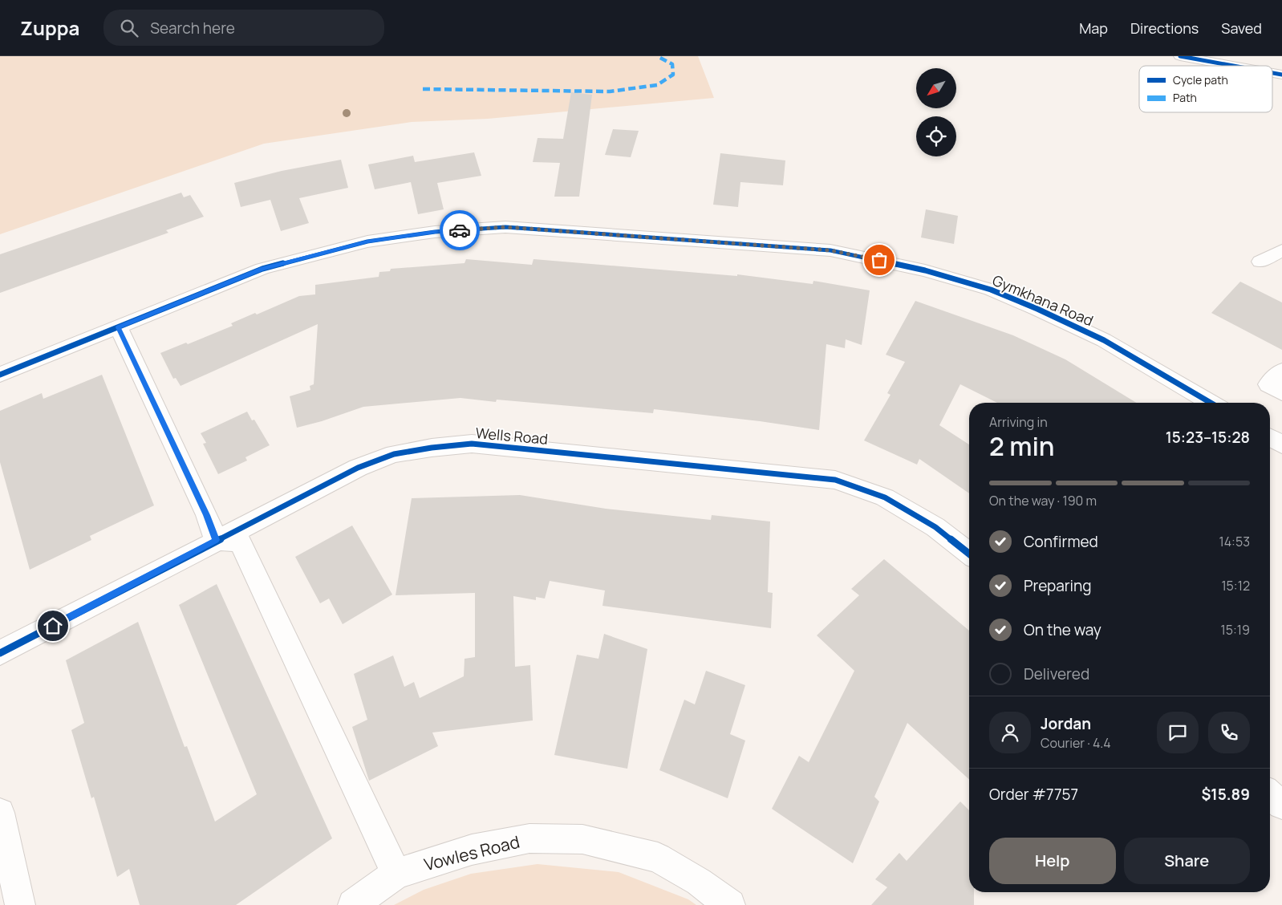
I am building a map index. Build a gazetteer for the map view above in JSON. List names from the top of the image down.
{
  "streets": {
    "street": ["Gymkhana Road", "Wells Road", "Vowles Road"]
  },
  "legend": ["Cycle path", "Path"],
  "north": "bottom left",
  "page": {
    "header": "Zuppa",
    "search": "Search here",
    "nav": ["Map", "Directions", "Saved"],
    "heading": ["2 min", "Arriving in", "15:23–15:28"],
    "panel": [
      "Jordan",
      "Courier · 4.4",
      "Order #7757",
      "$15.89"
    ],
    "bar": "On the way · 190 m",
    "list": [
      ["Confirmed", "14:53"],
      ["Preparing", "15:12"],
      ["On the way", "15:19"],
      "Delivered"
    ],
    "buttons": ["Help", "Share"]
  }
}
